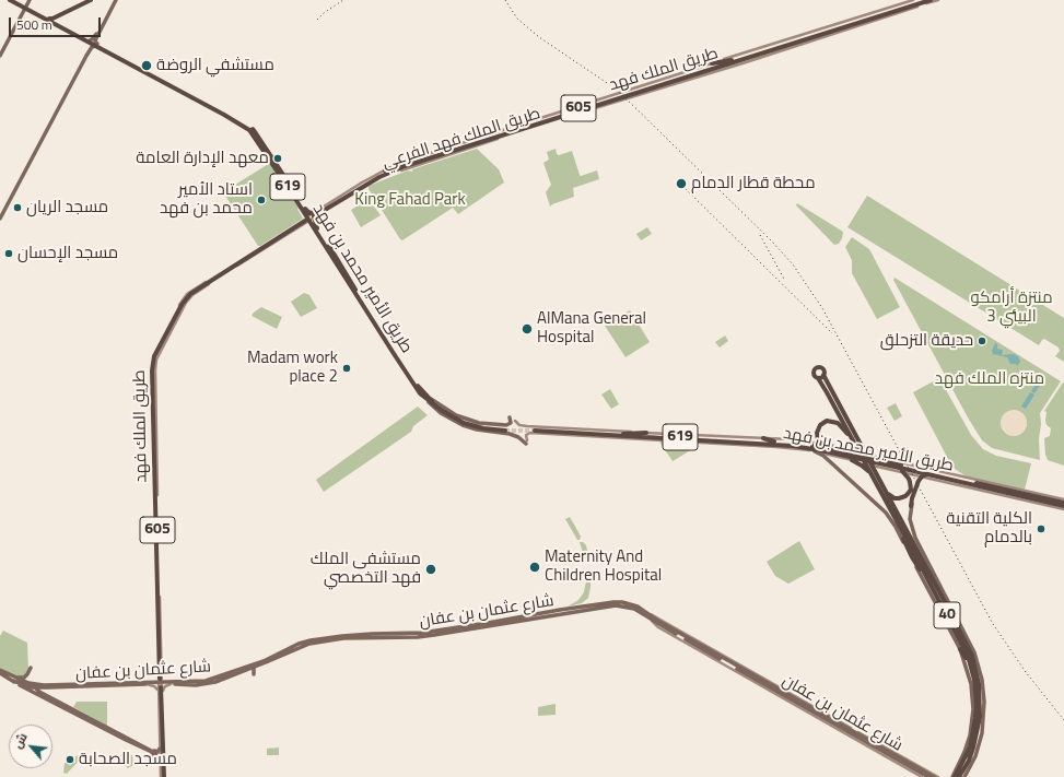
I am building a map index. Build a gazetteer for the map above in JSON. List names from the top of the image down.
{
  "streets": {
    "highway": [
      "طريق الملك فهد",
      "605",
      "619",
      "طريق الأمير محمد بن فهد",
      "40"
    ],
    "main road": ["طريق الملك فهد الفرعي", "شارع عثمان بن عفان"]
  },
  "crossings": [
    ["طريق الملك فهد", "طريق الملك فهد الفرعي"],
    ["طريق الملك فهد", "طريق الأمير محمد بن فهد"],
    ["طريق الملك فهد", "شارع عثمان بن عفان"],
    ["طريق الملك فهد الفرعي", "طريق الأمير محمد بن فهد"]
  ],
  "parks": ["King Fahad Park", "منتزة أرامكو البيئي 3", "منتزه الملك فهد"],
  "places": [
    "مستشفي الروضة",
    "معهد الإدارة العامة",
    "محطة قطار الدمام",
    "استاد الأمير محمد بن فهد",
    "مسجد الريان",
    "مسجد الإحسان",
    "AlMana General Hospital",
    "حديقة التزحلق",
    "Madam work place 2",
    "الكلية التقنية بالدمام",
    "Maternity And Children Hospital",
    "مستشفى الملك فهد التخصصي",
    "مسجد الصحابة"
  ],
  "scale_bar": "500 m",
  "north": "top left"
}
